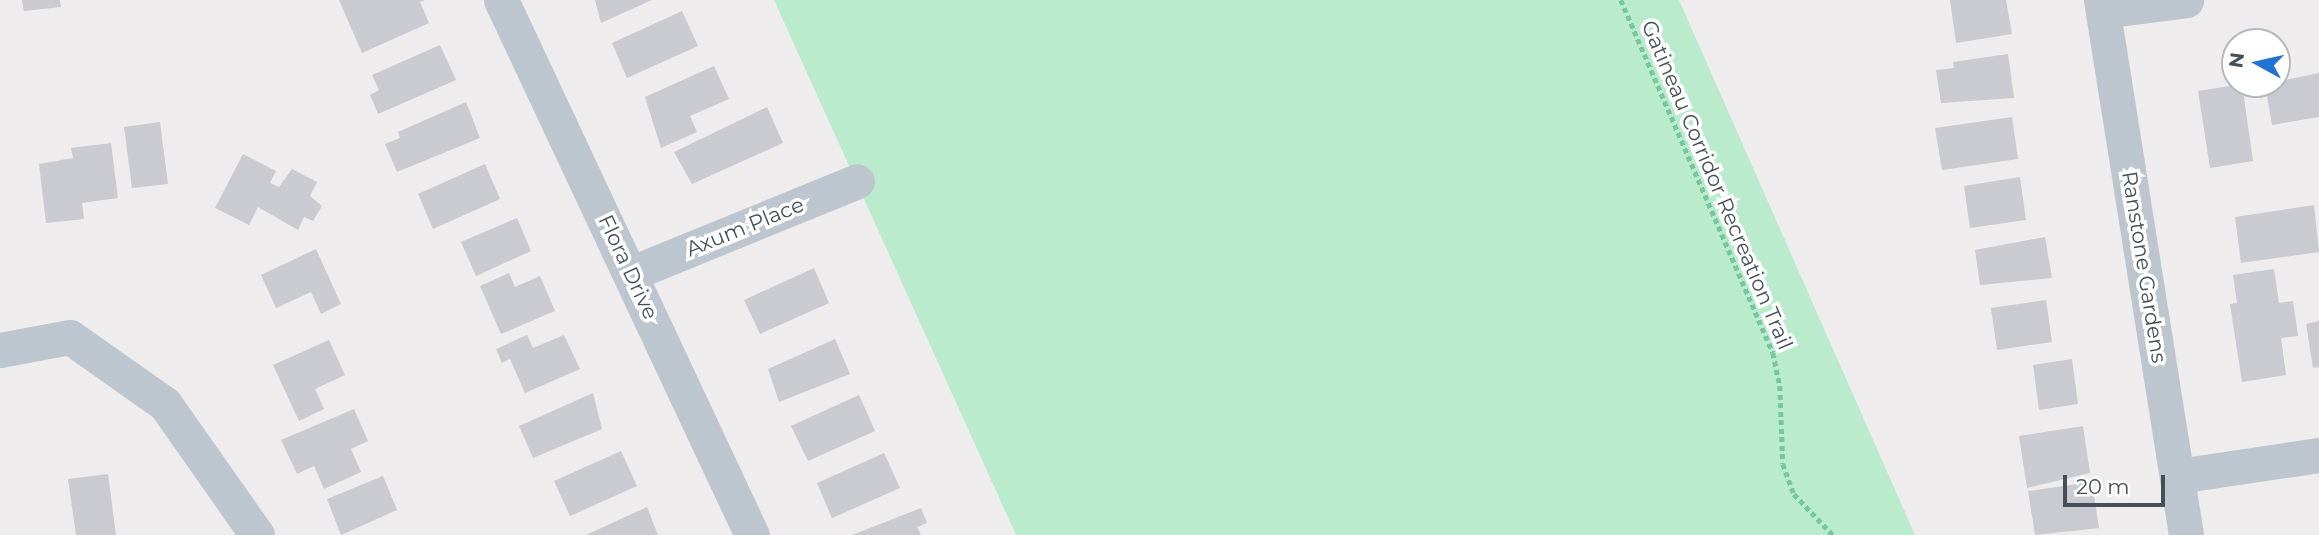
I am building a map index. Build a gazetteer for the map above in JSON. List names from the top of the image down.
{
  "streets": {
    "street": ["Axum Place", "Flora Drive", "Ranstone Gardens"],
    "path": ["Gatineau Corridor Recreation Trail"]
  },
  "crossings": [
    ["Axum Place", "Flora Drive"]
  ],
  "scale_bar": "20 m",
  "north": "left"
}
